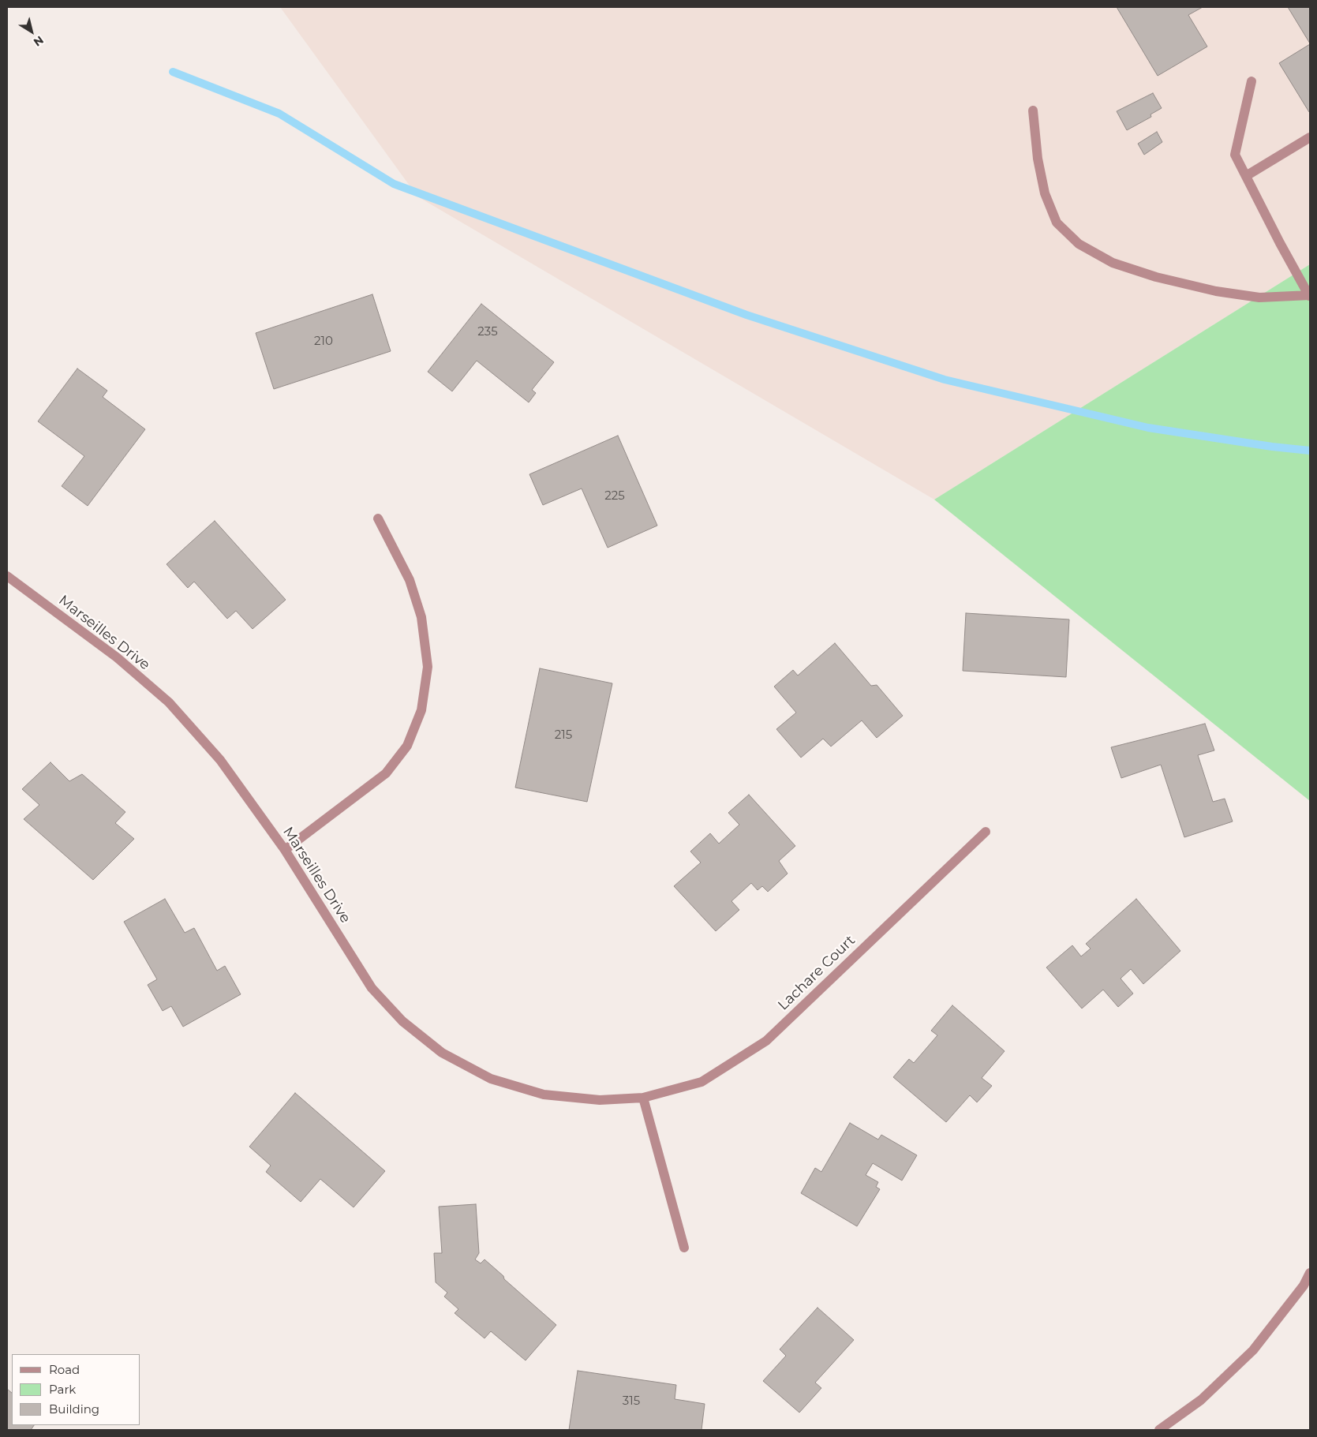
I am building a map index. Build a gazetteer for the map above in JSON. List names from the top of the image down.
{
  "streets": {
    "street": ["Marseilles Drive", "Lachare Court"]
  },
  "crossings": [
    ["Marseilles Drive", "Lachare Court"]
  ],
  "house_numbers": [
    "235",
    "210",
    "225",
    "215",
    "315"
  ],
  "legend": ["Road", "Park", "Building"],
  "north": "bottom right"
}
